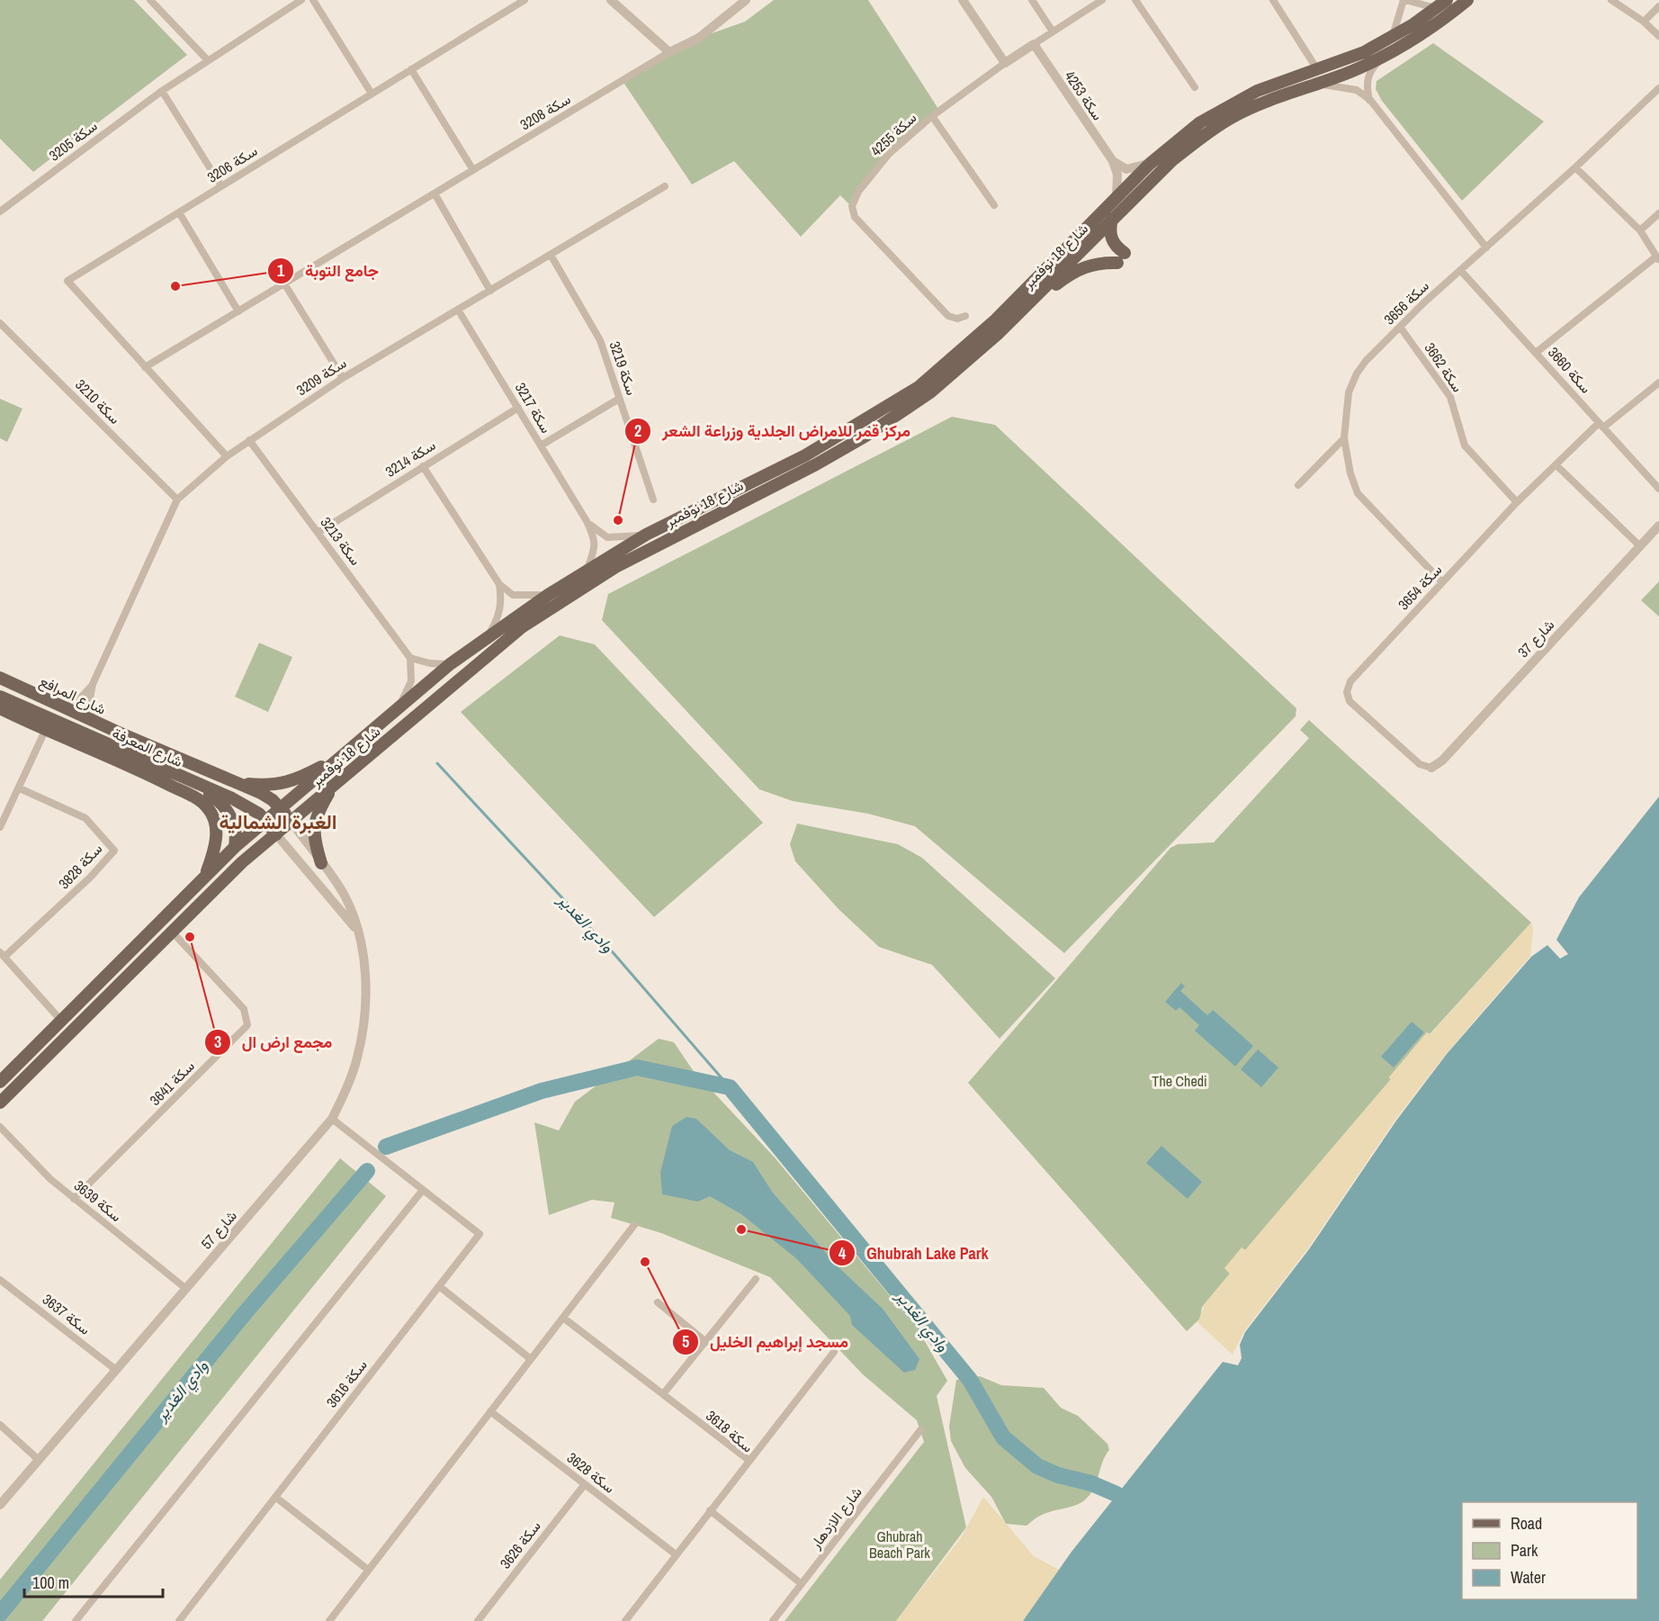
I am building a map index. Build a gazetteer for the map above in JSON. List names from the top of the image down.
{
  "streets": {
    "main road": ["شارع 18 نوفمبر", "شارع المرافع", "شارع المعرفة"],
    "street": [
      "سكة 4253",
      "سكة 3208",
      "سكة 4255",
      "سكة 3205",
      "سكة 3206",
      "سكة 3656",
      "سكة 3662",
      "سكة 3219",
      "سكة 3660",
      "سكة 3209",
      "سكة 3210",
      "سكة 3217",
      "سكة 3214",
      "سكة 3213",
      "سكة 3654",
      "شارع 37",
      "سكة 3828",
      "سكة 3641",
      "سكة 3639",
      "شارع 57",
      "سكة 3637",
      "سكة 3616",
      "سكة 3618",
      "سكة 3628",
      "شارع الازدهار",
      "سكة 3626"
    ]
  },
  "crossings": [
    ["سكة 4253", "سكة 4255"],
    ["سكة 4253", "شارع 18 نوفمبر"],
    ["سكة 3208", "سكة 3206"],
    ["شارع 18 نوفمبر", "سكة 3217"],
    ["شارع 18 نوفمبر", "شارع المرافع"],
    ["شارع 18 نوفمبر", "شارع المعرفة"],
    ["شارع 18 نوفمبر", "سكة 3641"],
    ["شارع 18 نوفمبر", "شارع 57"],
    ["سكة 3656", "سكة 3662"],
    ["سكة 3656", "سكة 3660"],
    ["سكة 3656", "سكة 3654"],
    ["سكة 3662", "سكة 3654"],
    ["سكة 3219", "سكة 3209"],
    ["سكة 3660", "سكة 3654"],
    ["سكة 3209", "سكة 3210"],
    ["سكة 3209", "سكة 3217"],
    ["سكة 3209", "سكة 3213"],
    ["سكة 3209", "شارع المرافع"],
    ["سكة 3217", "سكة 3214"],
    ["سكة 3214", "سكة 3213"],
    ["سكة 3654", "شارع 37"],
    ["سكة 3641", "سكة 3639"],
    ["سكة 3639", "شارع 57"],
    ["شارع 57", "سكة 3637"],
    ["شارع 57", "سكة 3616"],
    ["سكة 3618", "سكة 3628"],
    ["سكة 3628", "سكة 3626"]
  ],
  "districts": ["الغبرة الشمالية"],
  "water": ["وادي الغدير"],
  "parks": ["The Chedi", "Ghubrah Beach Park"],
  "places": [
    "جامع التوبة",
    "مركز قمر للامراض الجلدية وزراعة الشعر",
    "مجمع ارض ال",
    "Ghubrah Lake Park",
    "مسجد إبراهيم الخليل"
  ],
  "legend": ["Road", "Park", "Water"],
  "scale_bar": "100 m"
}
